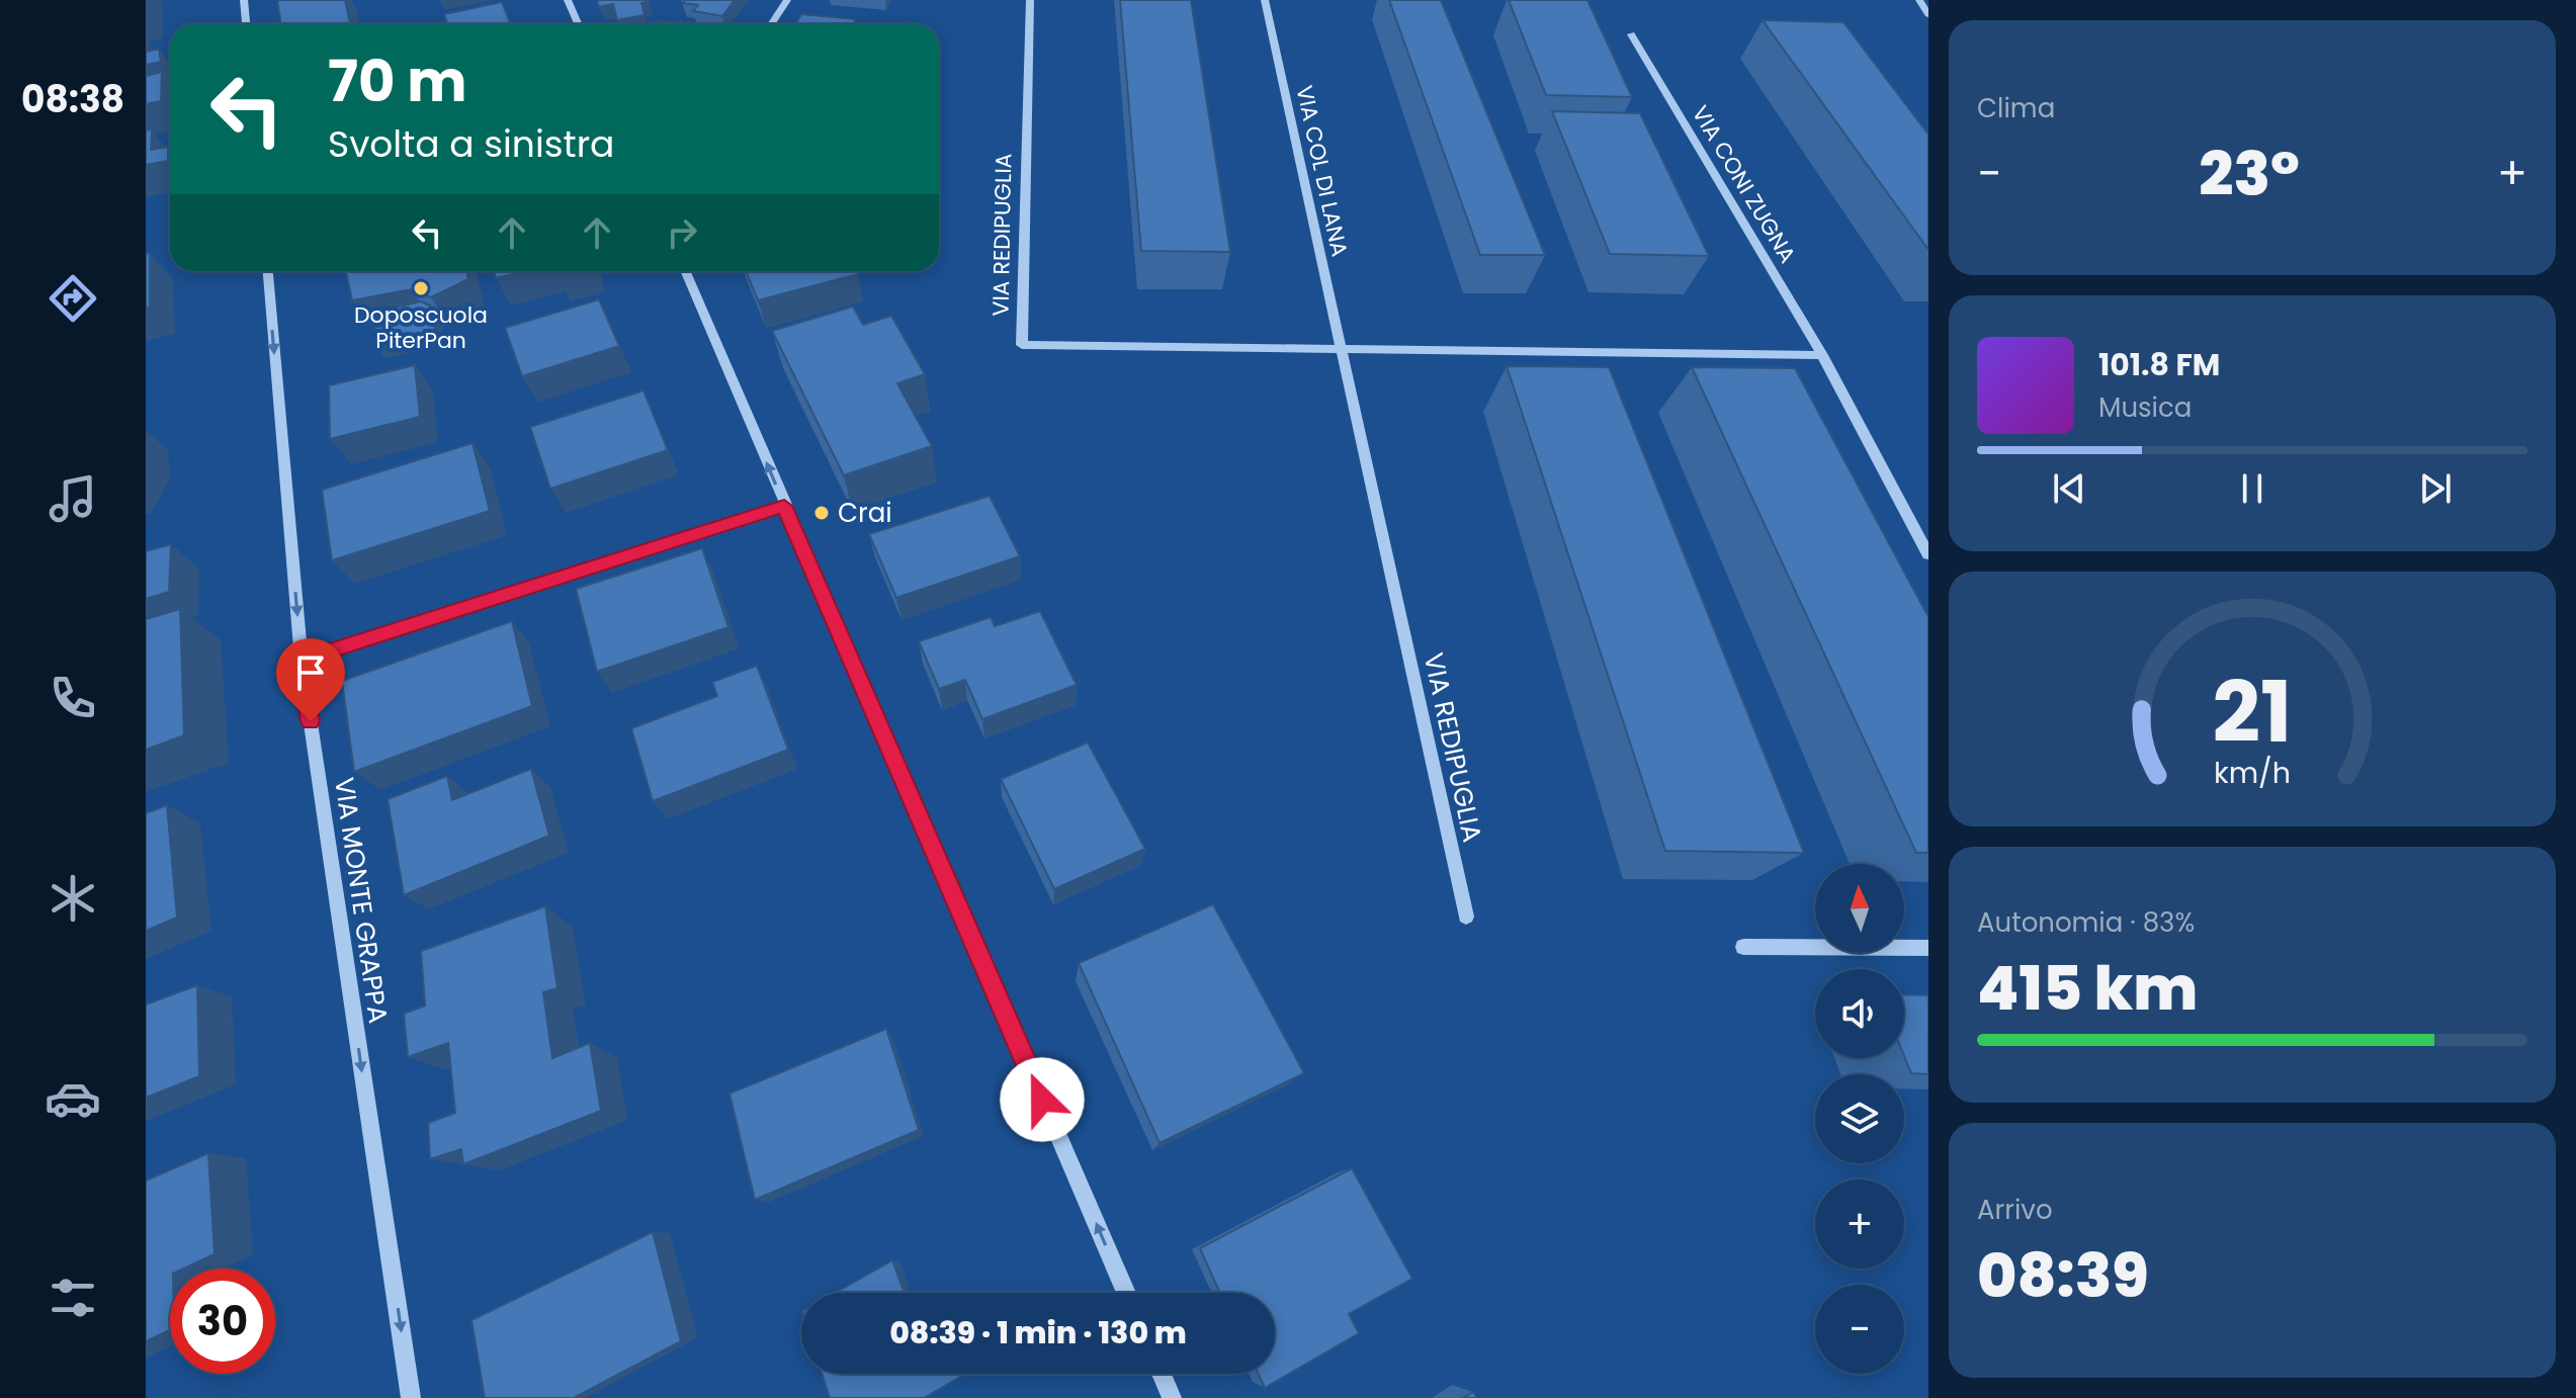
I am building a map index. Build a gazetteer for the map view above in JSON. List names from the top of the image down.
{
  "streets": {
    "street": [
      "VIA COL DI LANA",
      "VIA CONI ZUGNA",
      "VIA REDIPUGLIA",
      "VIA MONTE GRAPPA"
    ]
  },
  "crossings": [
    ["VIA COL DI LANA", "VIA REDIPUGLIA"],
    ["VIA CONI ZUGNA", "VIA REDIPUGLIA"]
  ],
  "one_way": ["VIA MONTE GRAPPA"],
  "places": ["Doposcuola PiterPan", "Crai"],
  "north": "top",
  "page": {
    "tabs": "08:38",
    "tile": [
      "Clima",
      ["Autonomia · 83%", "415 km"],
      ["Arrivo", "08:39"]
    ],
    "turn": ["70 m", "Svolta a sinistra"],
    "heat": ["−", "23°", "+"],
    "song": ["101.8 FM", "Musica"],
    "map_buttons": ["+", "−"],
    "limit": "30",
    "trip": "08:39 · 1 min · 130 m",
    "gauge": ["21", "km/h"]
  }
}
